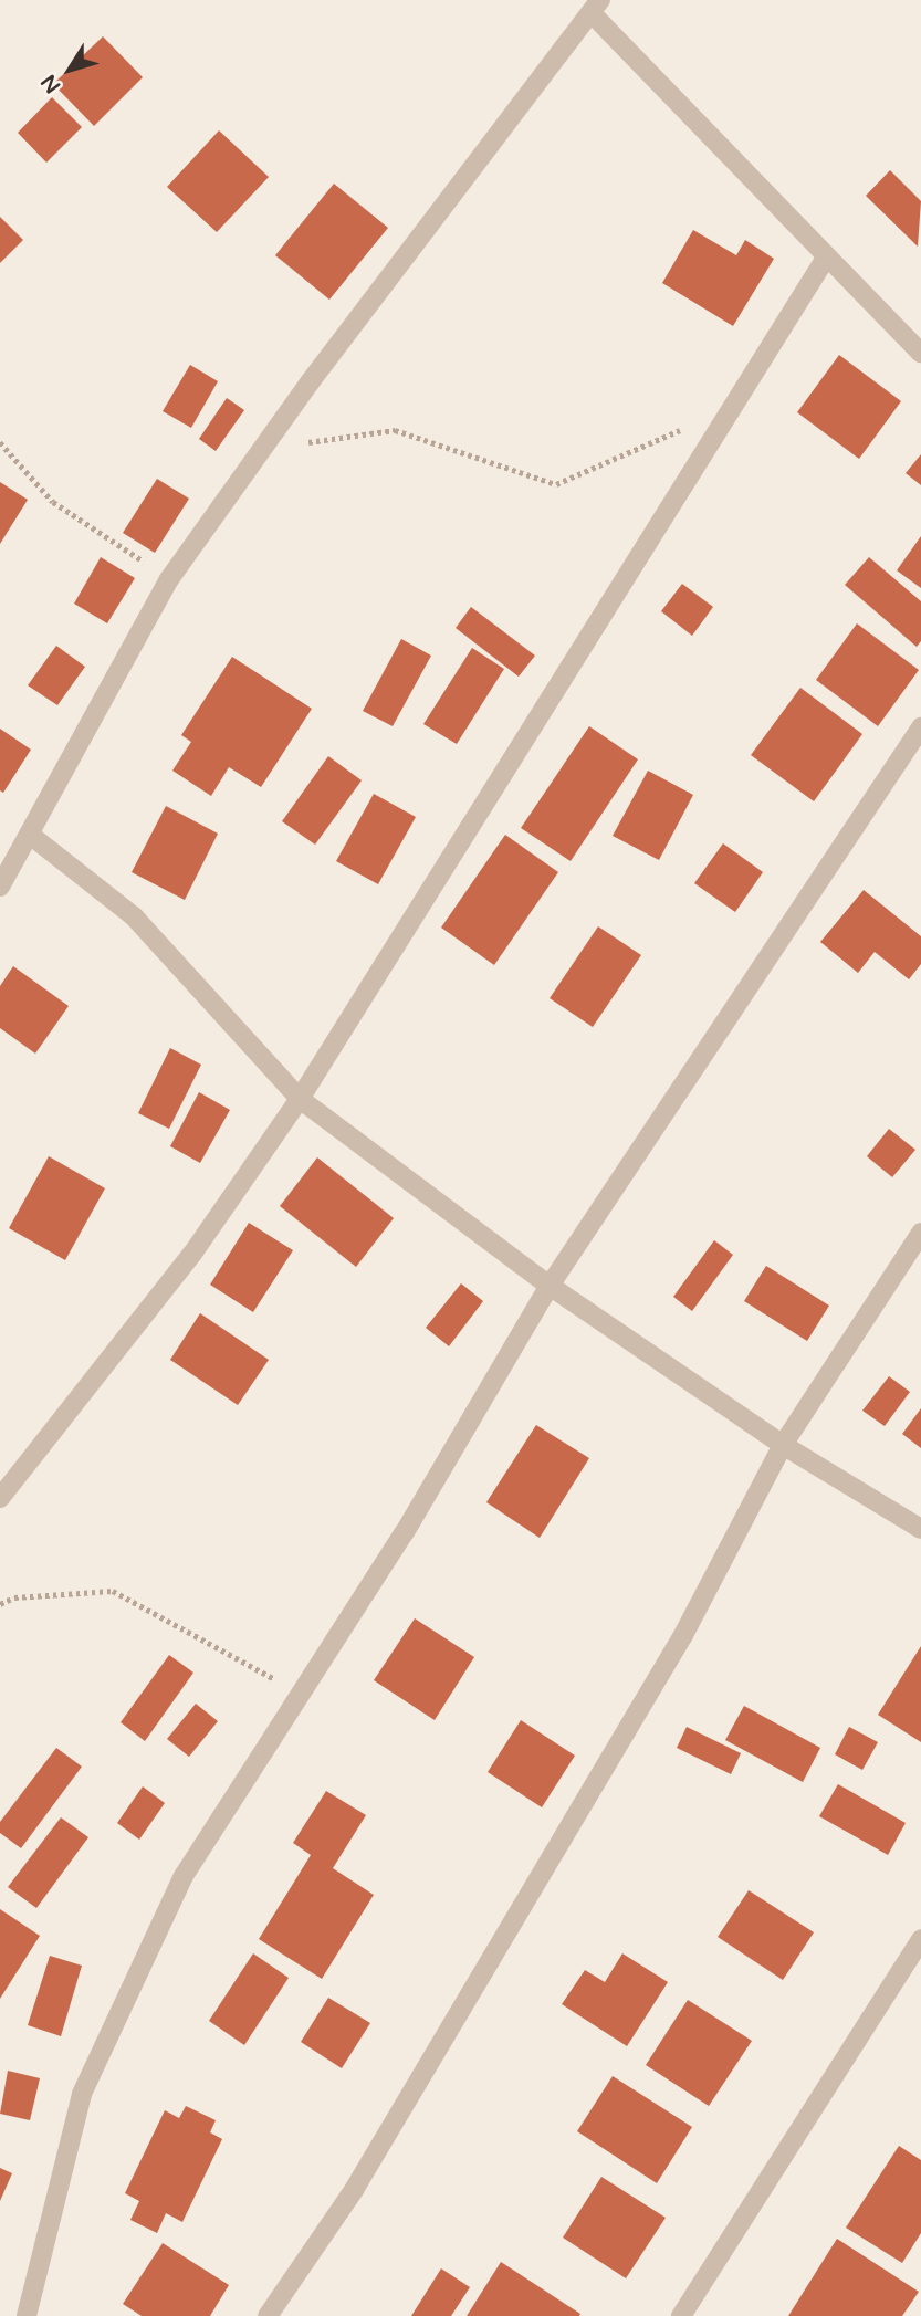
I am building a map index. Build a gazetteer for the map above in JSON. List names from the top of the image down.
{
  "north": "bottom left"
}
